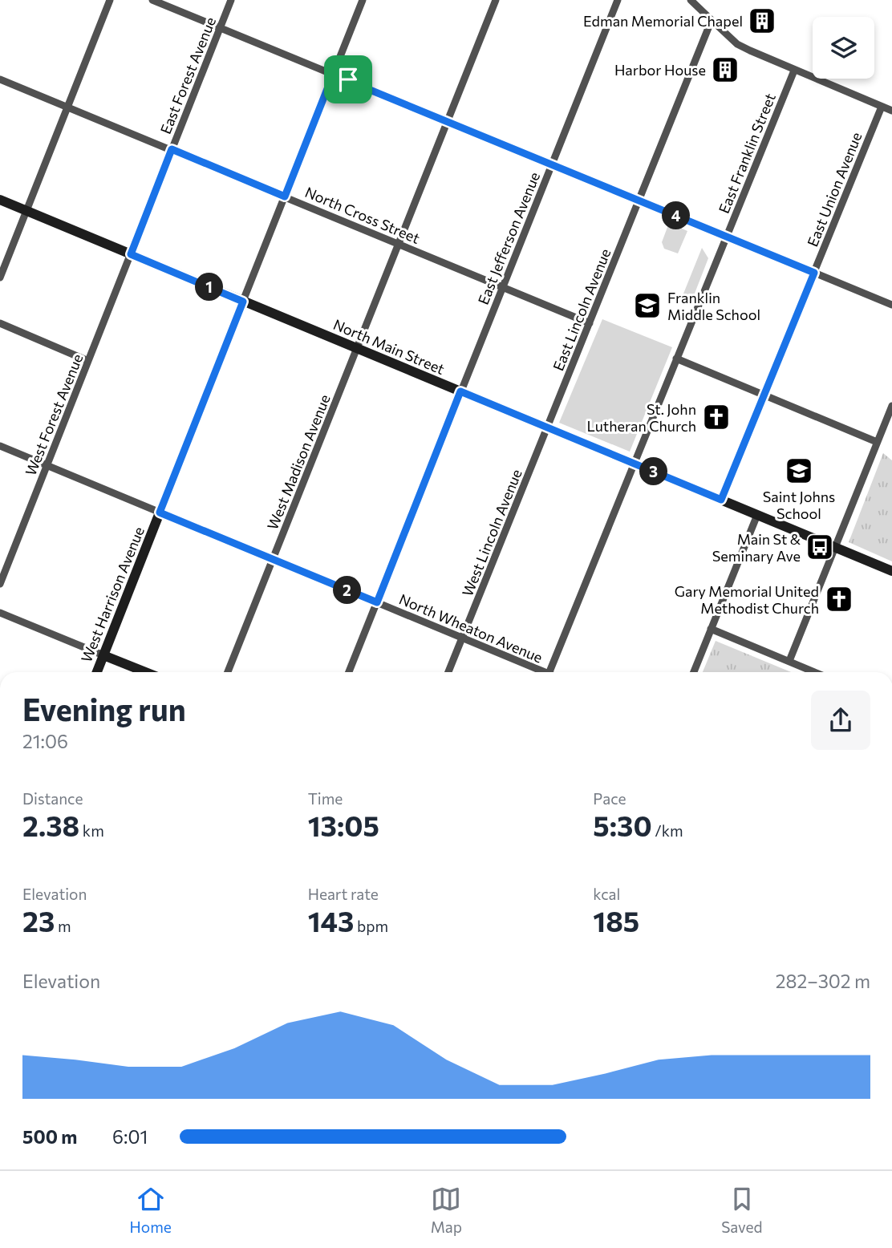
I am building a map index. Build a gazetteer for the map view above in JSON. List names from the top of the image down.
{
  "streets": {
    "street": [
      "East Forest Avenue",
      "East Franklin Street",
      "East Union Avenue",
      "North Cross Street",
      "East Jefferson Avenue",
      "East Lincoln Avenue",
      "North Main Street",
      "West Forest Avenue",
      "West Madison Avenue",
      "West Lincoln Avenue",
      "West Harrison Avenue",
      "North Wheaton Avenue"
    ]
  },
  "crossings": [
    ["East Forest Avenue", "North Cross Street"],
    ["East Forest Avenue", "North Main Street"],
    ["East Forest Avenue", "West Forest Avenue"],
    ["East Franklin Street", "North Main Street"],
    ["East Union Avenue", "North Main Street"],
    ["North Cross Street", "East Jefferson Avenue"],
    ["North Cross Street", "East Lincoln Avenue"],
    ["North Cross Street", "West Madison Avenue"],
    ["East Jefferson Avenue", "North Main Street"],
    ["East Jefferson Avenue", "North Wheaton Avenue"],
    ["East Lincoln Avenue", "North Main Street"],
    ["East Lincoln Avenue", "West Lincoln Avenue"],
    ["North Main Street", "West Forest Avenue"],
    ["North Main Street", "West Madison Avenue"],
    ["North Main Street", "West Lincoln Avenue"],
    ["North Main Street", "West Harrison Avenue"],
    ["West Forest Avenue", "North Wheaton Avenue"],
    ["West Madison Avenue", "North Wheaton Avenue"],
    ["West Lincoln Avenue", "North Wheaton Avenue"],
    ["West Harrison Avenue", "North Wheaton Avenue"]
  ],
  "places": {
    "building": ["Edman Memorial Chapel", "Harbor House"],
    "school or university": ["Franklin Middle School", "Saint Johns School"],
    "church": ["St. John Lutheran Church", "Gary Memorial United Methodist Church"],
    "bus stop": ["Main St & Seminary Ave"]
  },
  "page": {
    "pins": [
      "4",
      "1",
      "3",
      "2"
    ],
    "heading": ["Evening run", "21:06"],
    "stats": [
      ["Distance", "2.38 km"],
      ["Time", "13:05"],
      ["Pace", "5:30 /km"],
      ["Elevation", "23 m"],
      ["Heart rate", "143 bpm"],
      ["kcal", "185"]
    ],
    "chart": ["Elevation", "282–302 m"],
    "list": [
      {
        "name": "500 m",
        "note": "6:01"
      }
    ],
    "tabs": ["Home", "Map", "Saved"]
  }
}
